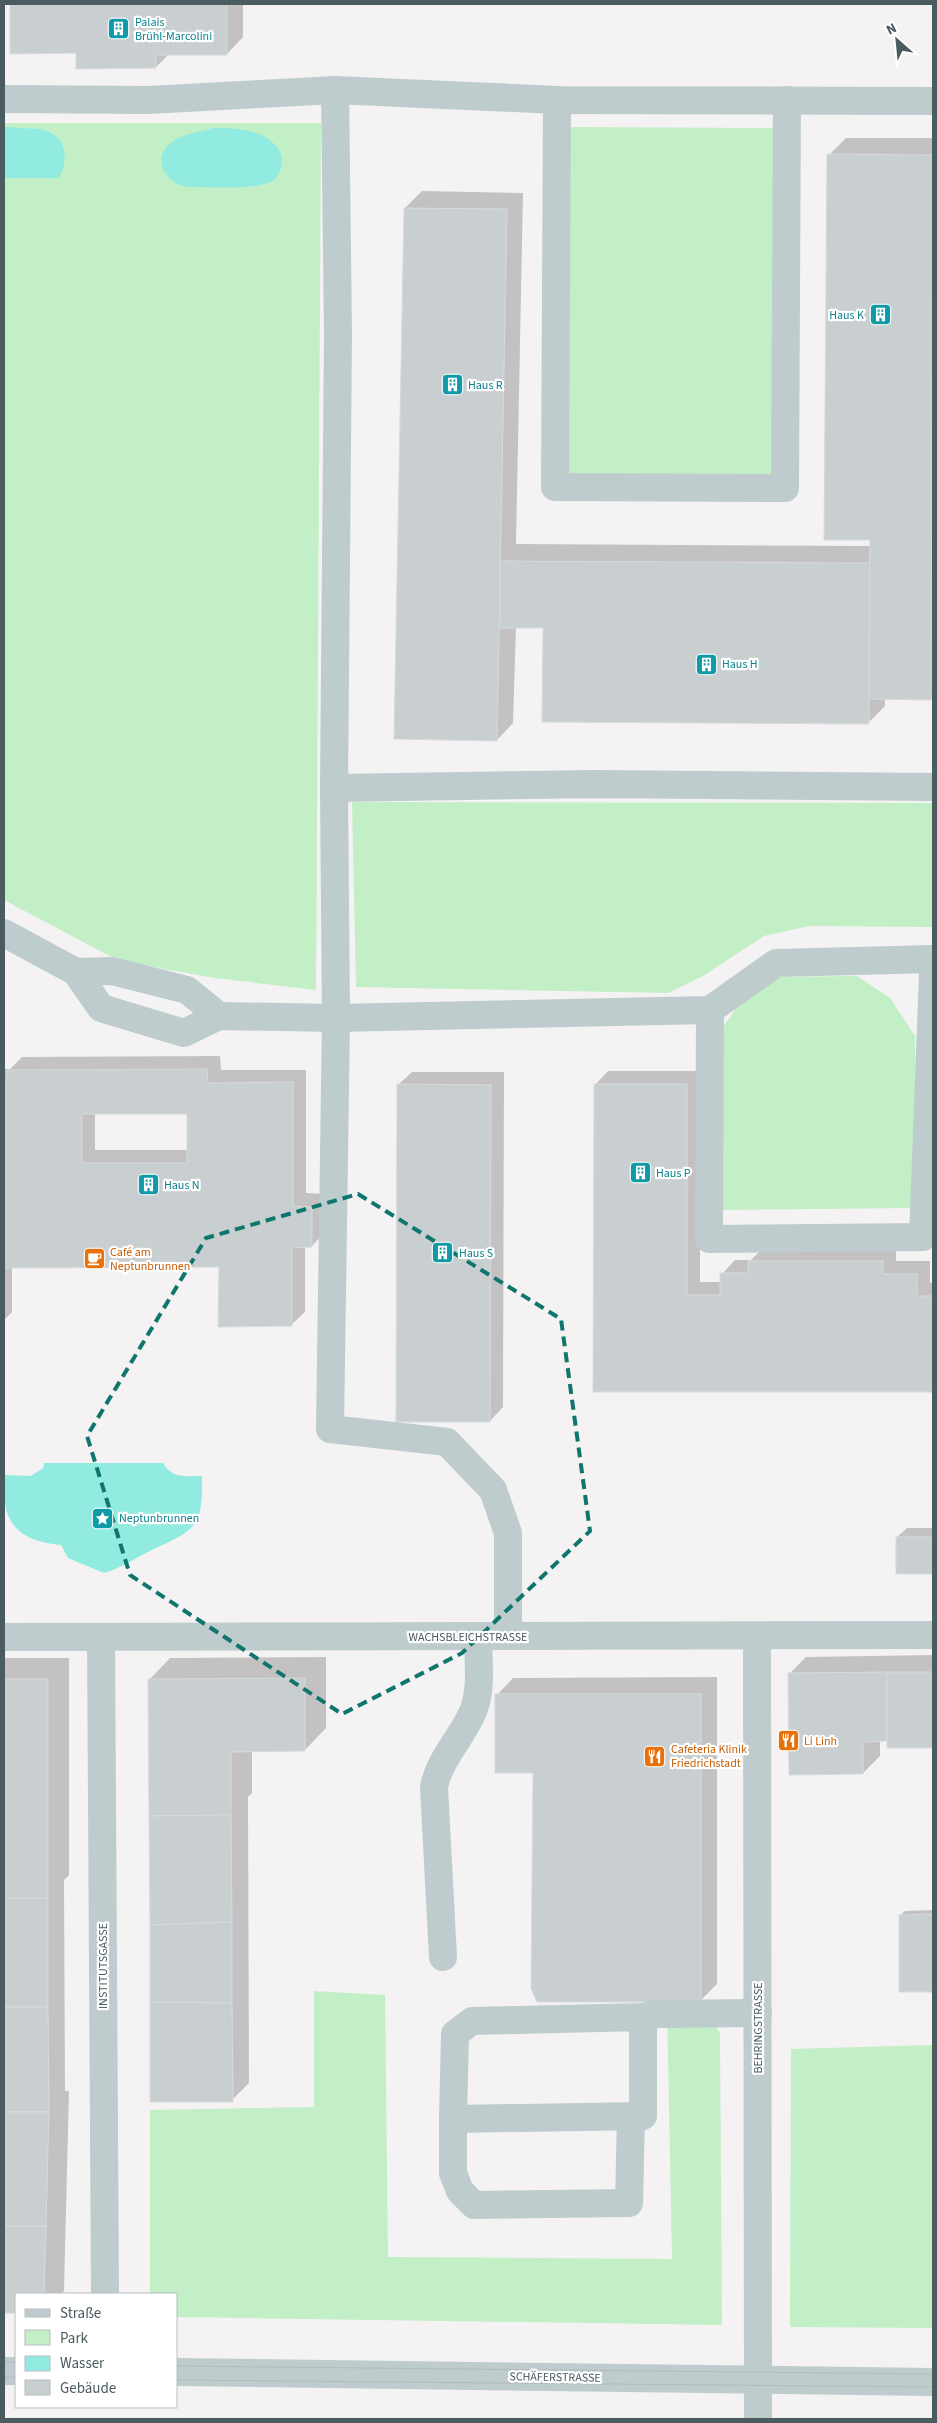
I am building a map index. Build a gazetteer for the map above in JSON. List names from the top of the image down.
{
  "streets": {
    "street": [
      "WACHSBLEICHSTRASSE",
      "INSTITUTSGASSE",
      "BEHRINGSTRASSE",
      "SCHÄFERSTRASSE"
    ]
  },
  "crossings": [
    ["WACHSBLEICHSTRASSE", "INSTITUTSGASSE"],
    ["WACHSBLEICHSTRASSE", "BEHRINGSTRASSE"],
    ["BEHRINGSTRASSE", "SCHÄFERSTRASSE"]
  ],
  "places": {
    "building": [
      "Palais Brühl-Marcolini",
      "Haus K",
      "Haus R",
      "Haus H",
      "Haus P",
      "Haus N",
      "Haus S"
    ],
    "cafe": ["Café am Neptunbrunnen"],
    "place": ["Neptunbrunnen"],
    "restaurant": ["Li Linh", "Cafeteria Klinik Friedrichstadt"]
  },
  "legend": [
    "Straße",
    "Park",
    "Wasser",
    "Gebäude"
  ],
  "north": "top left"
}
